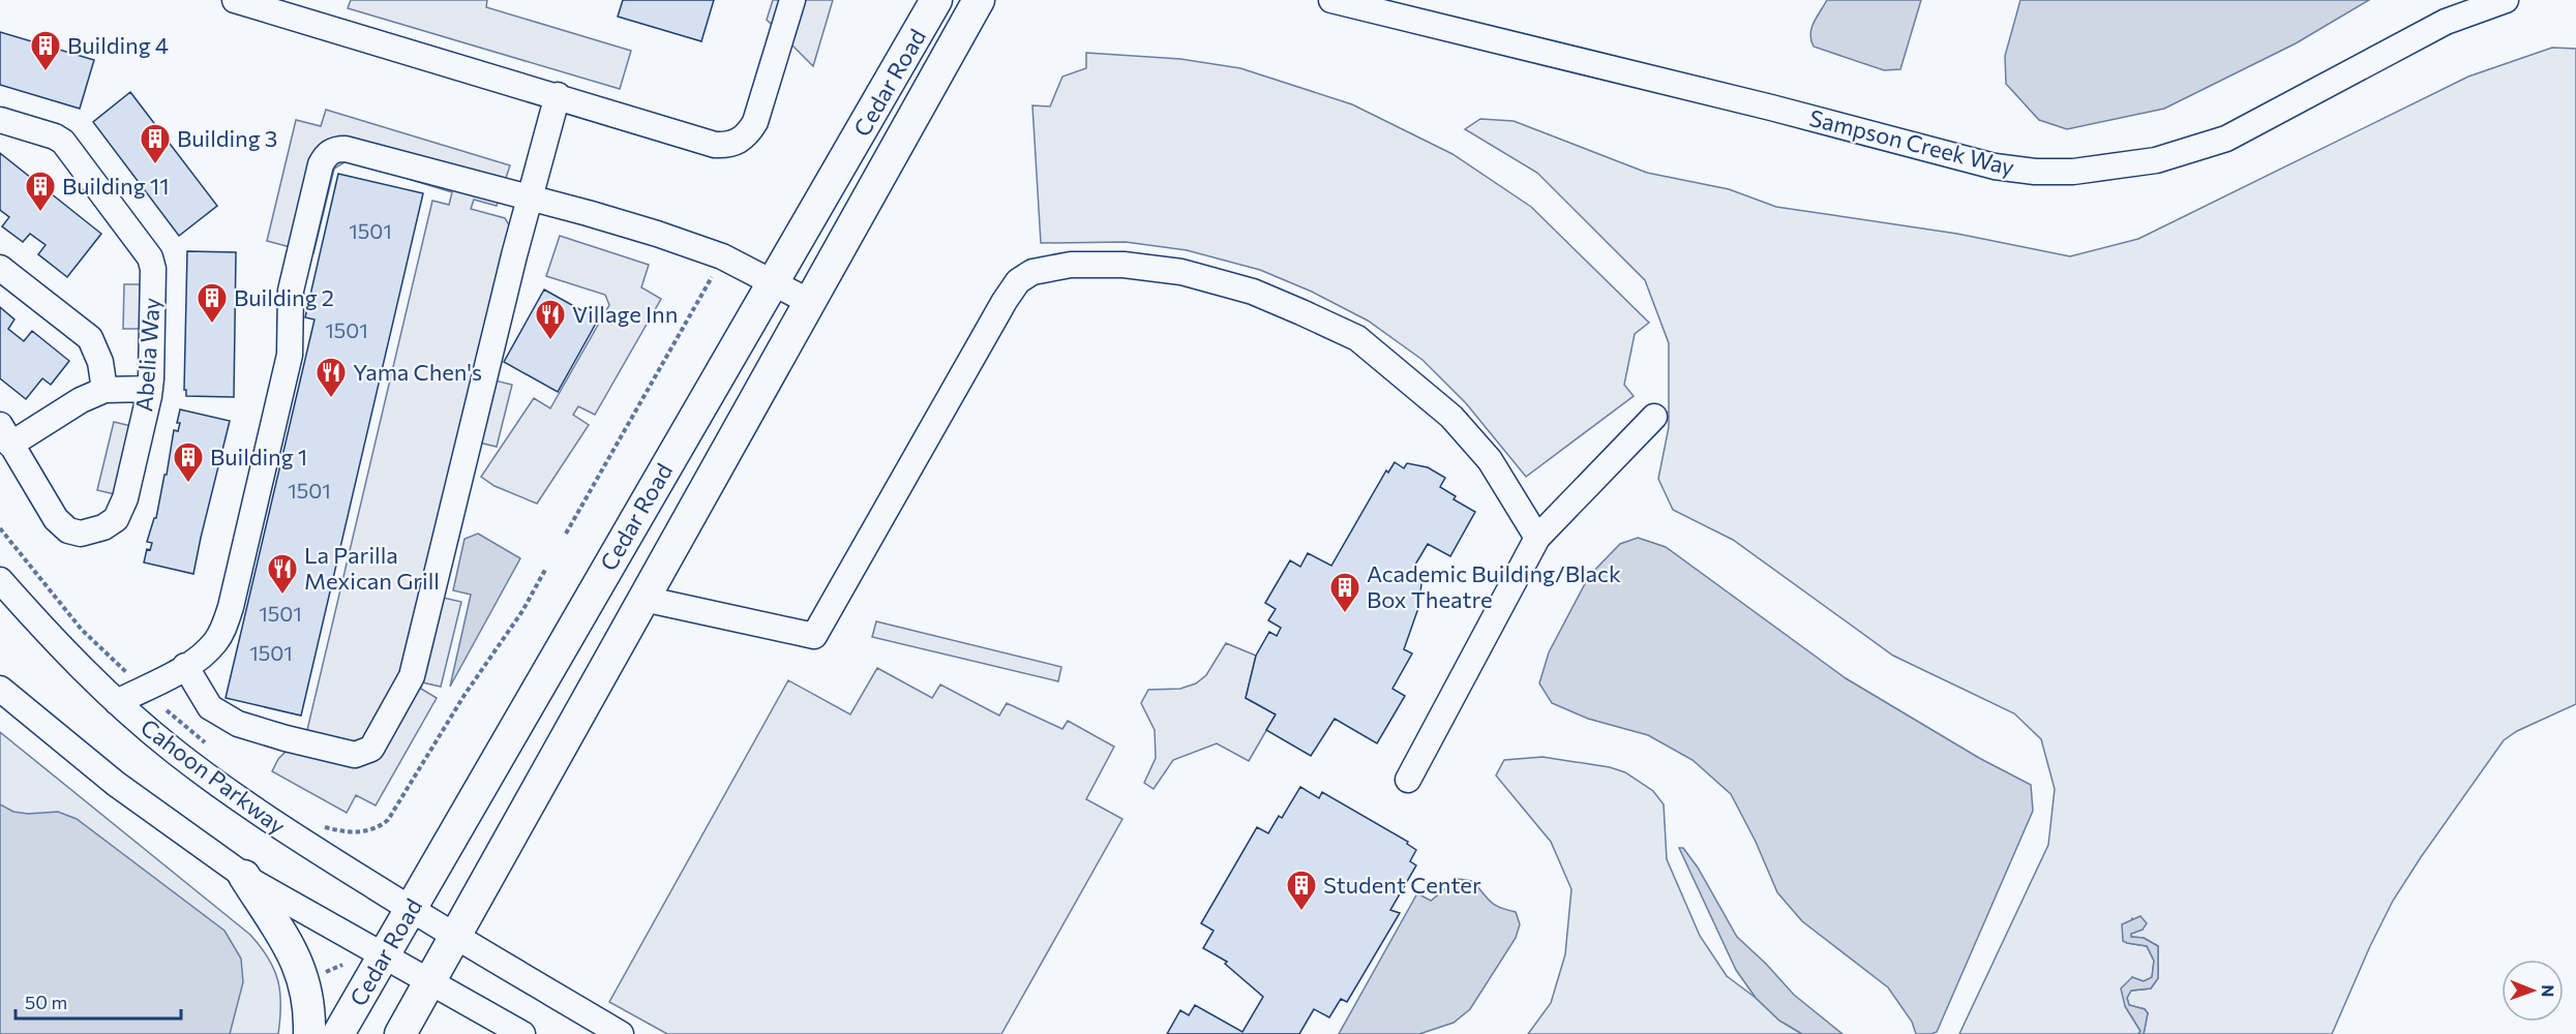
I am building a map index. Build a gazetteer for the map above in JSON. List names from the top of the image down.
{
  "streets": {
    "main road": ["Cedar Road"],
    "street": ["Sampson Creek Way", "Abelia Way", "Cahoon Parkway"]
  },
  "crossings": [
    ["Cedar Road", "Cahoon Parkway"]
  ],
  "places": {
    "building": [
      "Building 4",
      "Building 3",
      "Building 11",
      "Building 2",
      "Building 1",
      "Academic Building/Black Box Theatre",
      "Student Center"
    ],
    "restaurant": ["Village Inn", "Yama Chen's", "La Parilla Mexican Grill"]
  },
  "house_numbers": [
    "1501",
    "1501",
    "1501",
    "1501",
    "1501"
  ],
  "scale_bar": "50 m",
  "north": "right"
}
